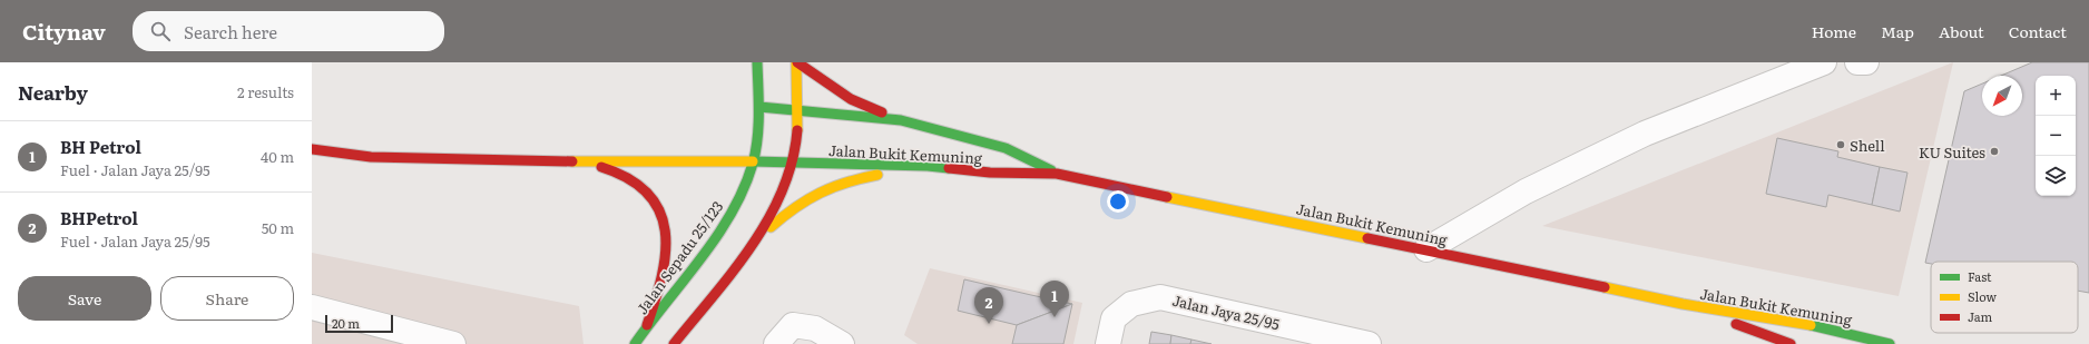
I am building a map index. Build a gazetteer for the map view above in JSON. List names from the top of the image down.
{
  "streets": {
    "main road": ["Jalan Bukit Kemuning", "Jalan Sepadu 25/123"],
    "street": ["Jalan Jaya 25/95"]
  },
  "crossings": [
    ["Jalan Bukit Kemuning", "Jalan Sepadu 25/123"]
  ],
  "places": ["Shell", "KU Suites"],
  "legend": ["Fast", "Slow", "Jam"],
  "scale_bar": "20 m",
  "north": "bottom left",
  "page": {
    "header": "Citynav",
    "search": "Search here",
    "nav": [
      "Home",
      "Map",
      "About",
      "Contact"
    ],
    "heading": ["Nearby", "2 results"],
    "map_buttons": ["+", "−"],
    "list": [
      {
        "mark": "1",
        "name": "BH Petrol",
        "note": "Fuel · Jalan Jaya 25/95",
        "value": "40 m"
      },
      {
        "mark": "2",
        "name": "BHPetrol",
        "note": "Fuel · Jalan Jaya 25/95",
        "value": "50 m"
      }
    ],
    "buttons": ["Save", "Share"],
    "pins": ["1", "2"],
    "scale": "20 m"
  }
}
